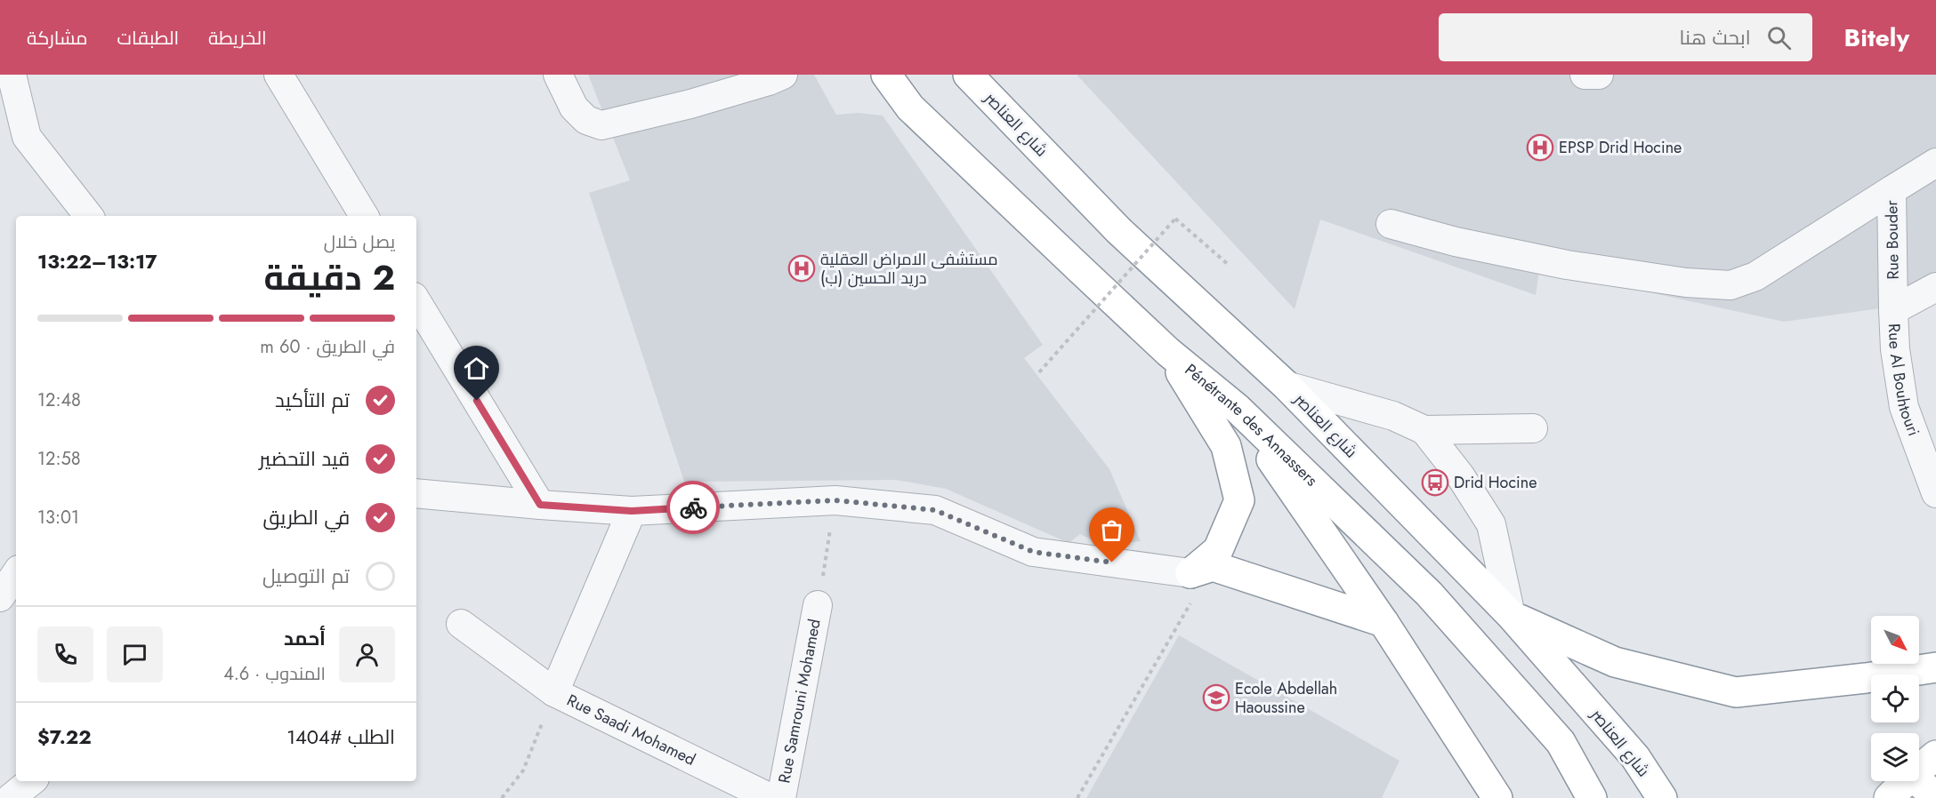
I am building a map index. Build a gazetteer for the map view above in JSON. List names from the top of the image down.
{
  "streets": {
    "main road": ["شارع العناصر", "Pénétrante des Annassers"],
    "street": [
      "Rue Bouder",
      "Rue Al Bouhtouri",
      "Rue Samrouni Mohamed",
      "Rue Saadi Mohamed"
    ]
  },
  "crossings": [
    ["Rue Bouder", "Rue Al Bouhtouri"]
  ],
  "places": {
    "hospital": ["EPSP Drid Hocine", "مستشفى الامراض العقلية دريد الحسين (ب)"],
    "bus stop": ["Drid Hocine"],
    "school or university": ["Ecole Abdellah Haoussine"]
  },
  "north": "bottom right",
  "page": {
    "header": "Bitely",
    "search": "ابحث هنا",
    "nav": ["الخريطة", "الطبقات", "مشاركة"],
    "heading": ["2 دقيقة", "يصل خلال", "13:17–13:22"],
    "panel": [
      "أحمد",
      "المندوب · 4.6",
      "الطلب #1404",
      "$7.22"
    ],
    "bar": "في الطريق · 60 m",
    "list": [
      ["تم التأكيد", "12:48"],
      ["قيد التحضير", "12:58"],
      ["في الطريق", "13:01"],
      "تم التوصيل"
    ]
  }
}
